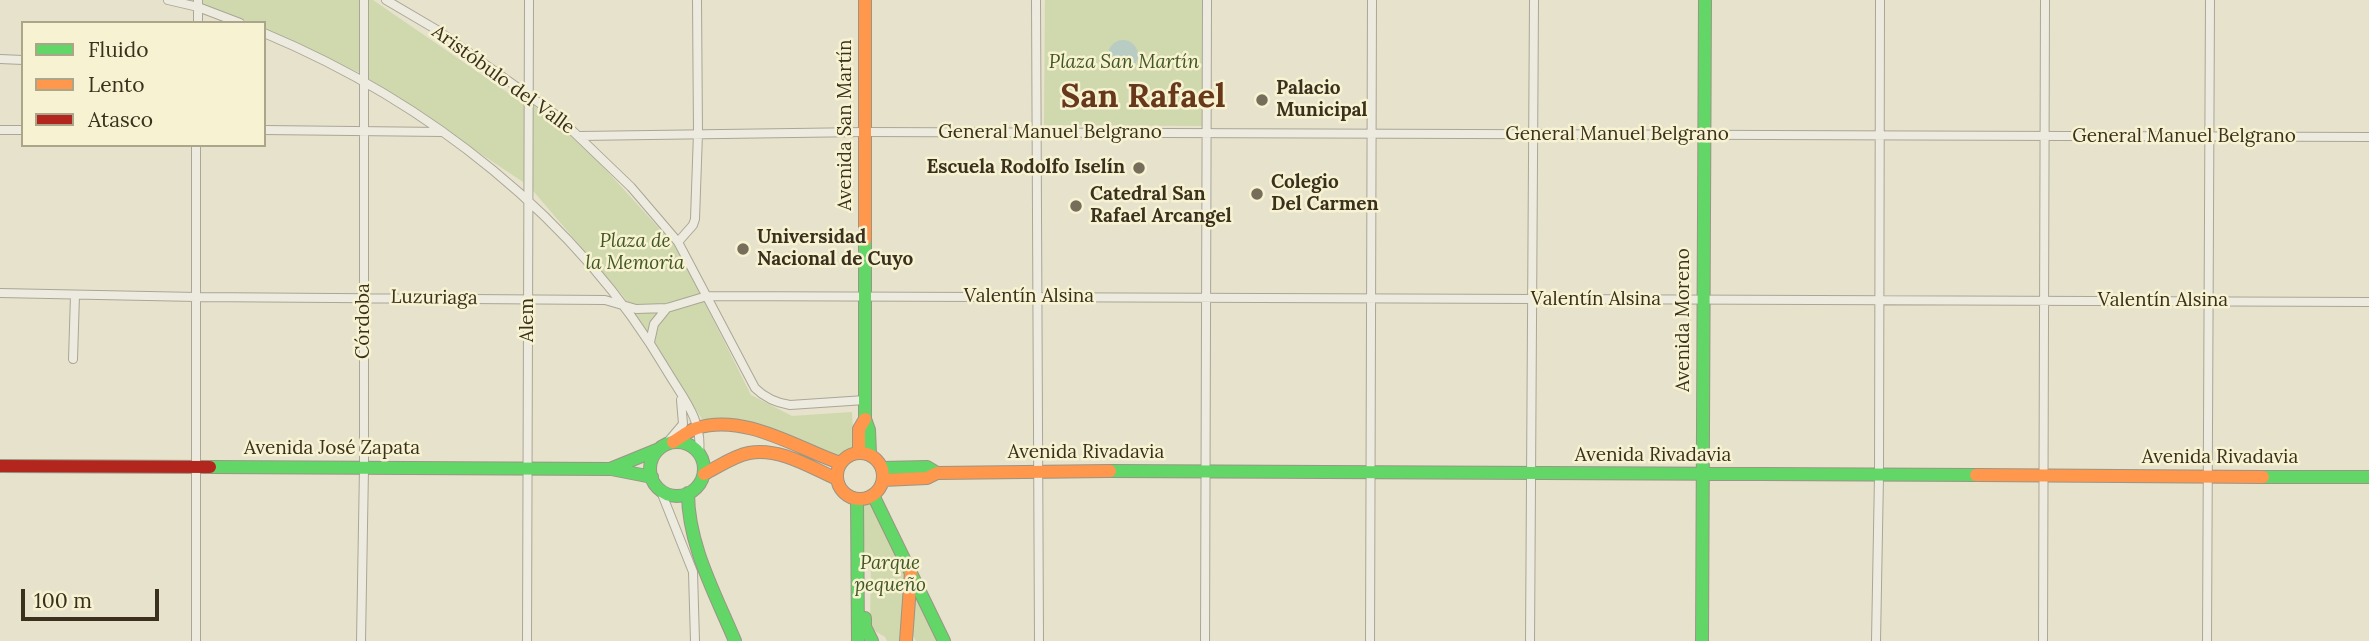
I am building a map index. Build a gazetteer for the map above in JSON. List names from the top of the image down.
{
  "streets": {
    "main road": [
      "Avenida San Martín",
      "Avenida Moreno",
      "Avenida José Zapata",
      "Avenida Rivadavia"
    ],
    "street": [
      "Aristóbulo del Valle",
      "General Manuel Belgrano",
      "Valentín Alsina",
      "Luzuriaga",
      "Alem",
      "Córdoba"
    ]
  },
  "crossings": [
    ["Aristóbulo del Valle", "Avenida San Martín"],
    ["Aristóbulo del Valle", "General Manuel Belgrano"],
    ["Aristóbulo del Valle", "Luzuriaga"],
    ["Aristóbulo del Valle", "Alem"],
    ["Avenida San Martín", "General Manuel Belgrano"],
    ["Avenida San Martín", "Valentín Alsina"],
    ["Avenida San Martín", "Luzuriaga"],
    ["Avenida San Martín", "Avenida Rivadavia"],
    ["General Manuel Belgrano", "Avenida Moreno"],
    ["Valentín Alsina", "Luzuriaga"],
    ["Valentín Alsina", "Avenida Moreno"],
    ["Luzuriaga", "Alem"],
    ["Luzuriaga", "Córdoba"],
    ["Alem", "Avenida José Zapata"],
    ["Avenida Moreno", "Avenida Rivadavia"],
    ["Córdoba", "Avenida José Zapata"]
  ],
  "districts": ["San Rafael"],
  "parks": ["Plaza San Martín", "Plaza de la Memoria", "Parque pequeño"],
  "places": [
    "Palacio Municipal",
    "Escuela Rodolfo Iselín",
    "Colegio Del Carmen",
    "Catedral San Rafael Arcangel",
    "Universidad Nacional de Cuyo"
  ],
  "legend": ["Fluido", "Lento", "Atasco"],
  "scale_bar": "100 m"
}
